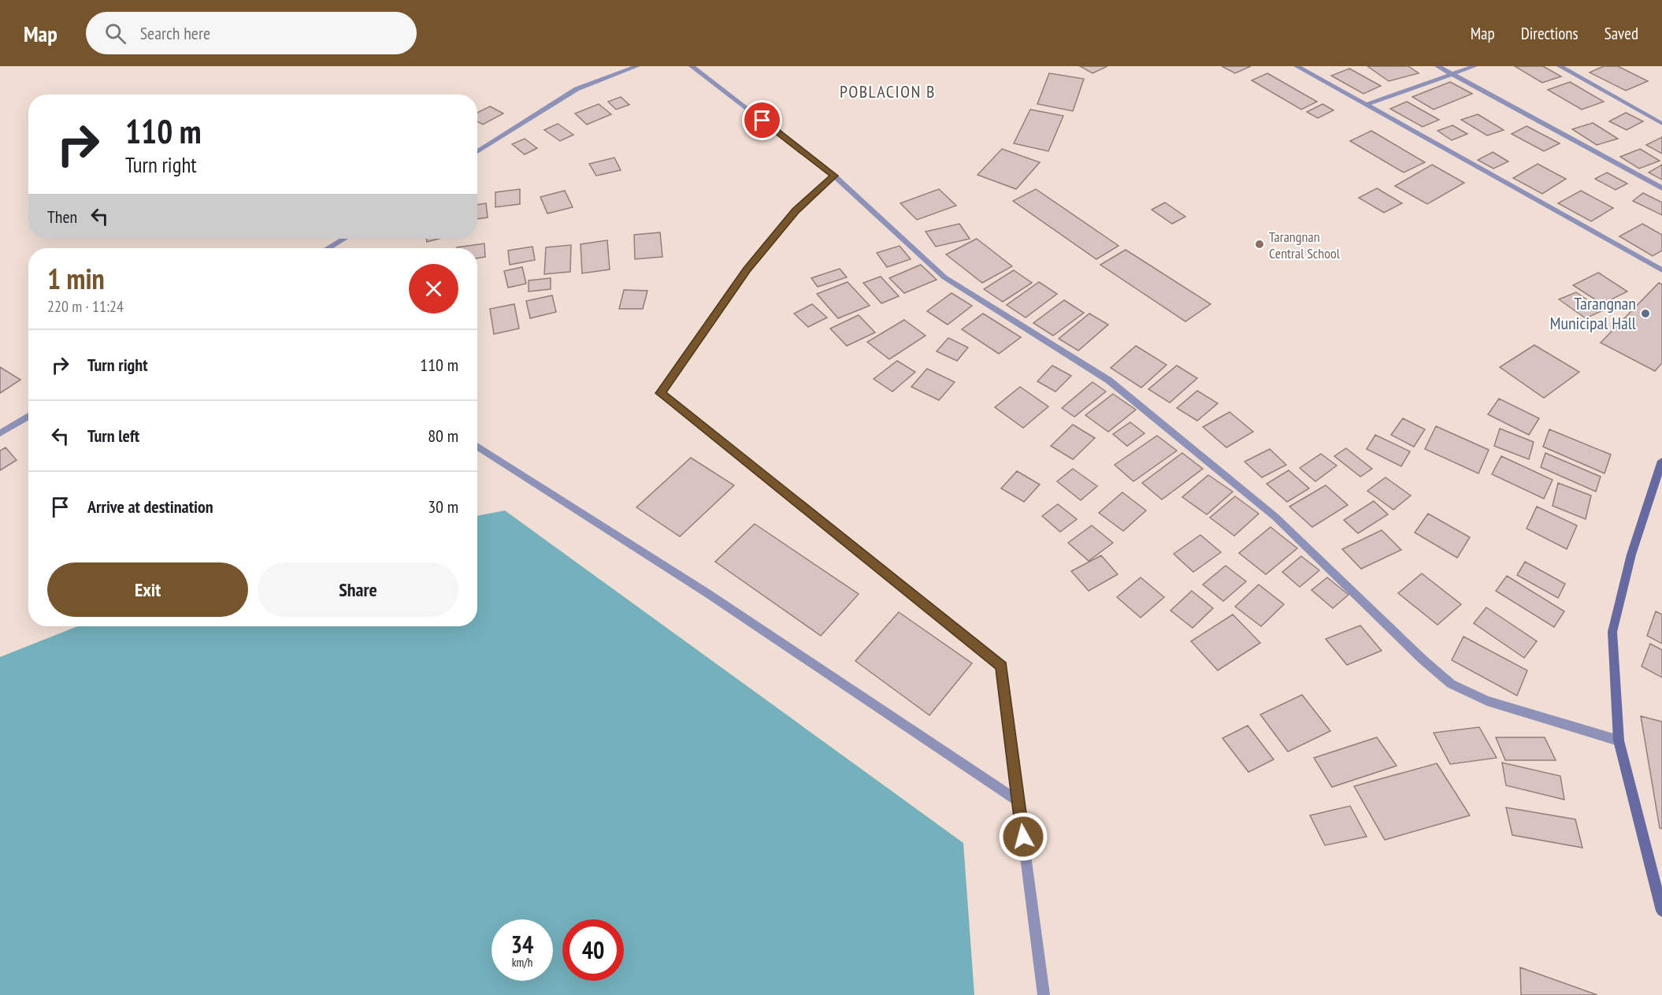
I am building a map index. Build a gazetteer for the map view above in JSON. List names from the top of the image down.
{
  "districts": ["POBLACION B"],
  "places": ["Tarangnan Central School", "Tarangnan Municipal Hall"],
  "page": {
    "header": "Map",
    "search": "Search here",
    "nav": ["Map", "Directions", "Saved"],
    "turn": ["110 m", "Turn right"],
    "then": "Then",
    "heading": ["1 min", "220 m · 11:24"],
    "list": [
      {
        "name": "Turn right",
        "value": "110 m"
      },
      {
        "name": "Turn left",
        "value": "80 m"
      },
      {
        "name": "Arrive at destination",
        "value": "30 m"
      }
    ],
    "buttons": ["Exit", "Share"],
    "speed": "34 km/h",
    "limit": "40"
  }
}
